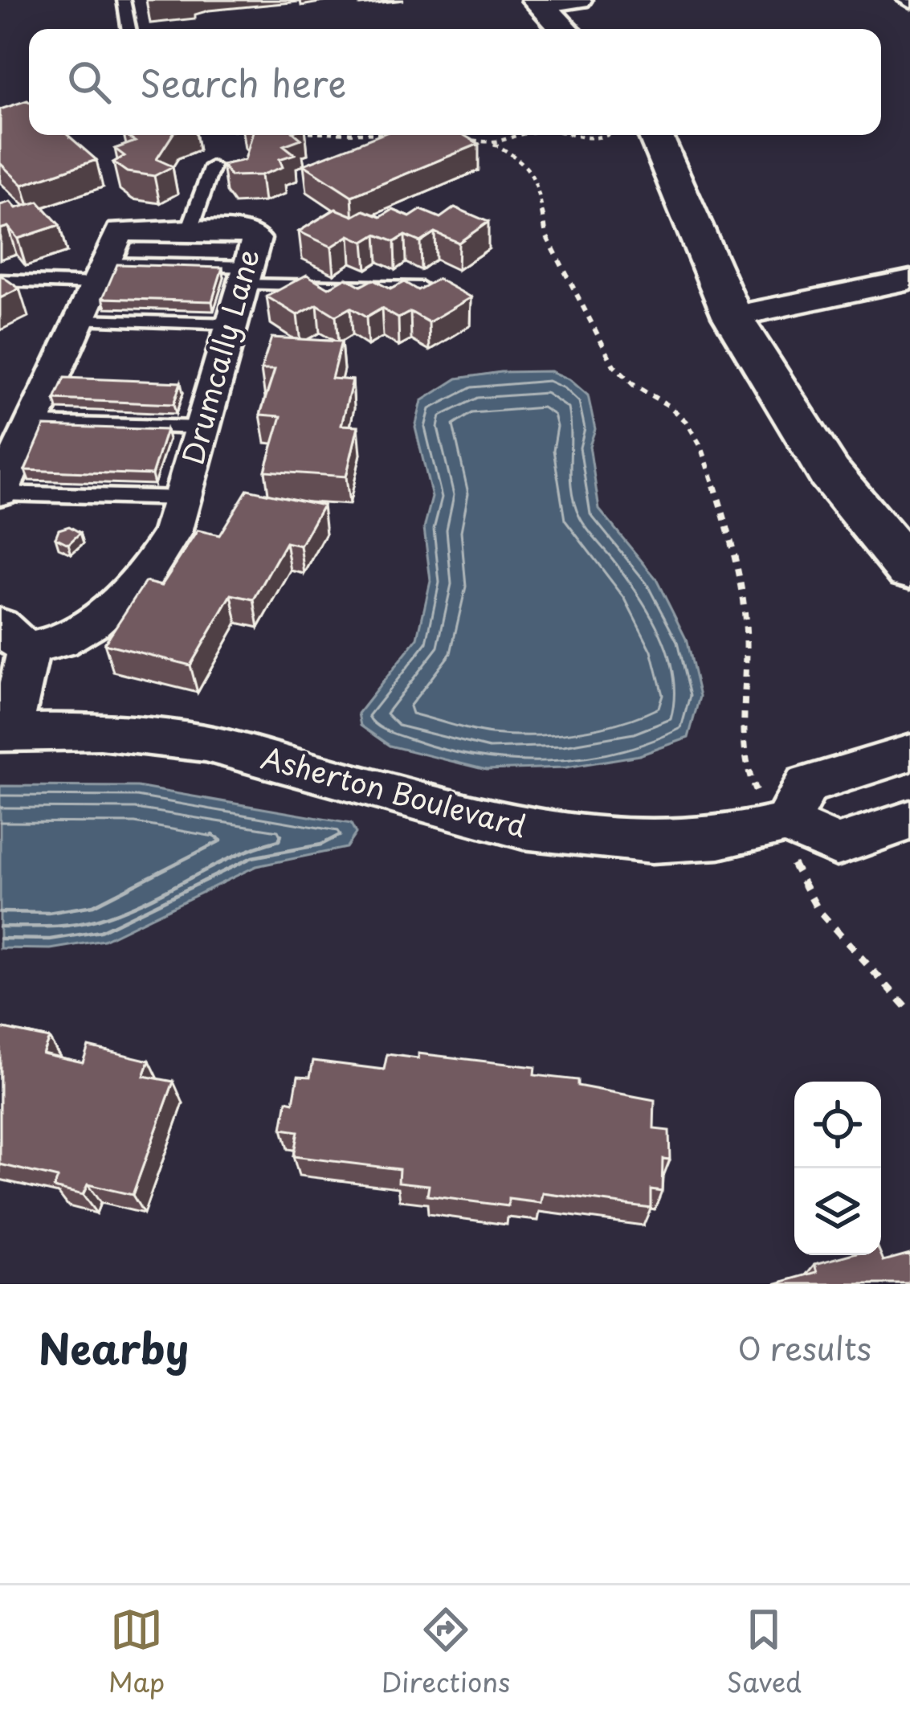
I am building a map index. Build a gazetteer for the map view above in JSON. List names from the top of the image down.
{
  "streets": {
    "street": ["Drumcally Lane", "Asherton Boulevard"]
  },
  "crossings": [
    ["Drumcally Lane", "Asherton Boulevard"]
  ],
  "page": {
    "search": "Search here",
    "heading": ["Nearby", "0 results"],
    "nav": ["Map", "Directions", "Saved"]
  }
}
